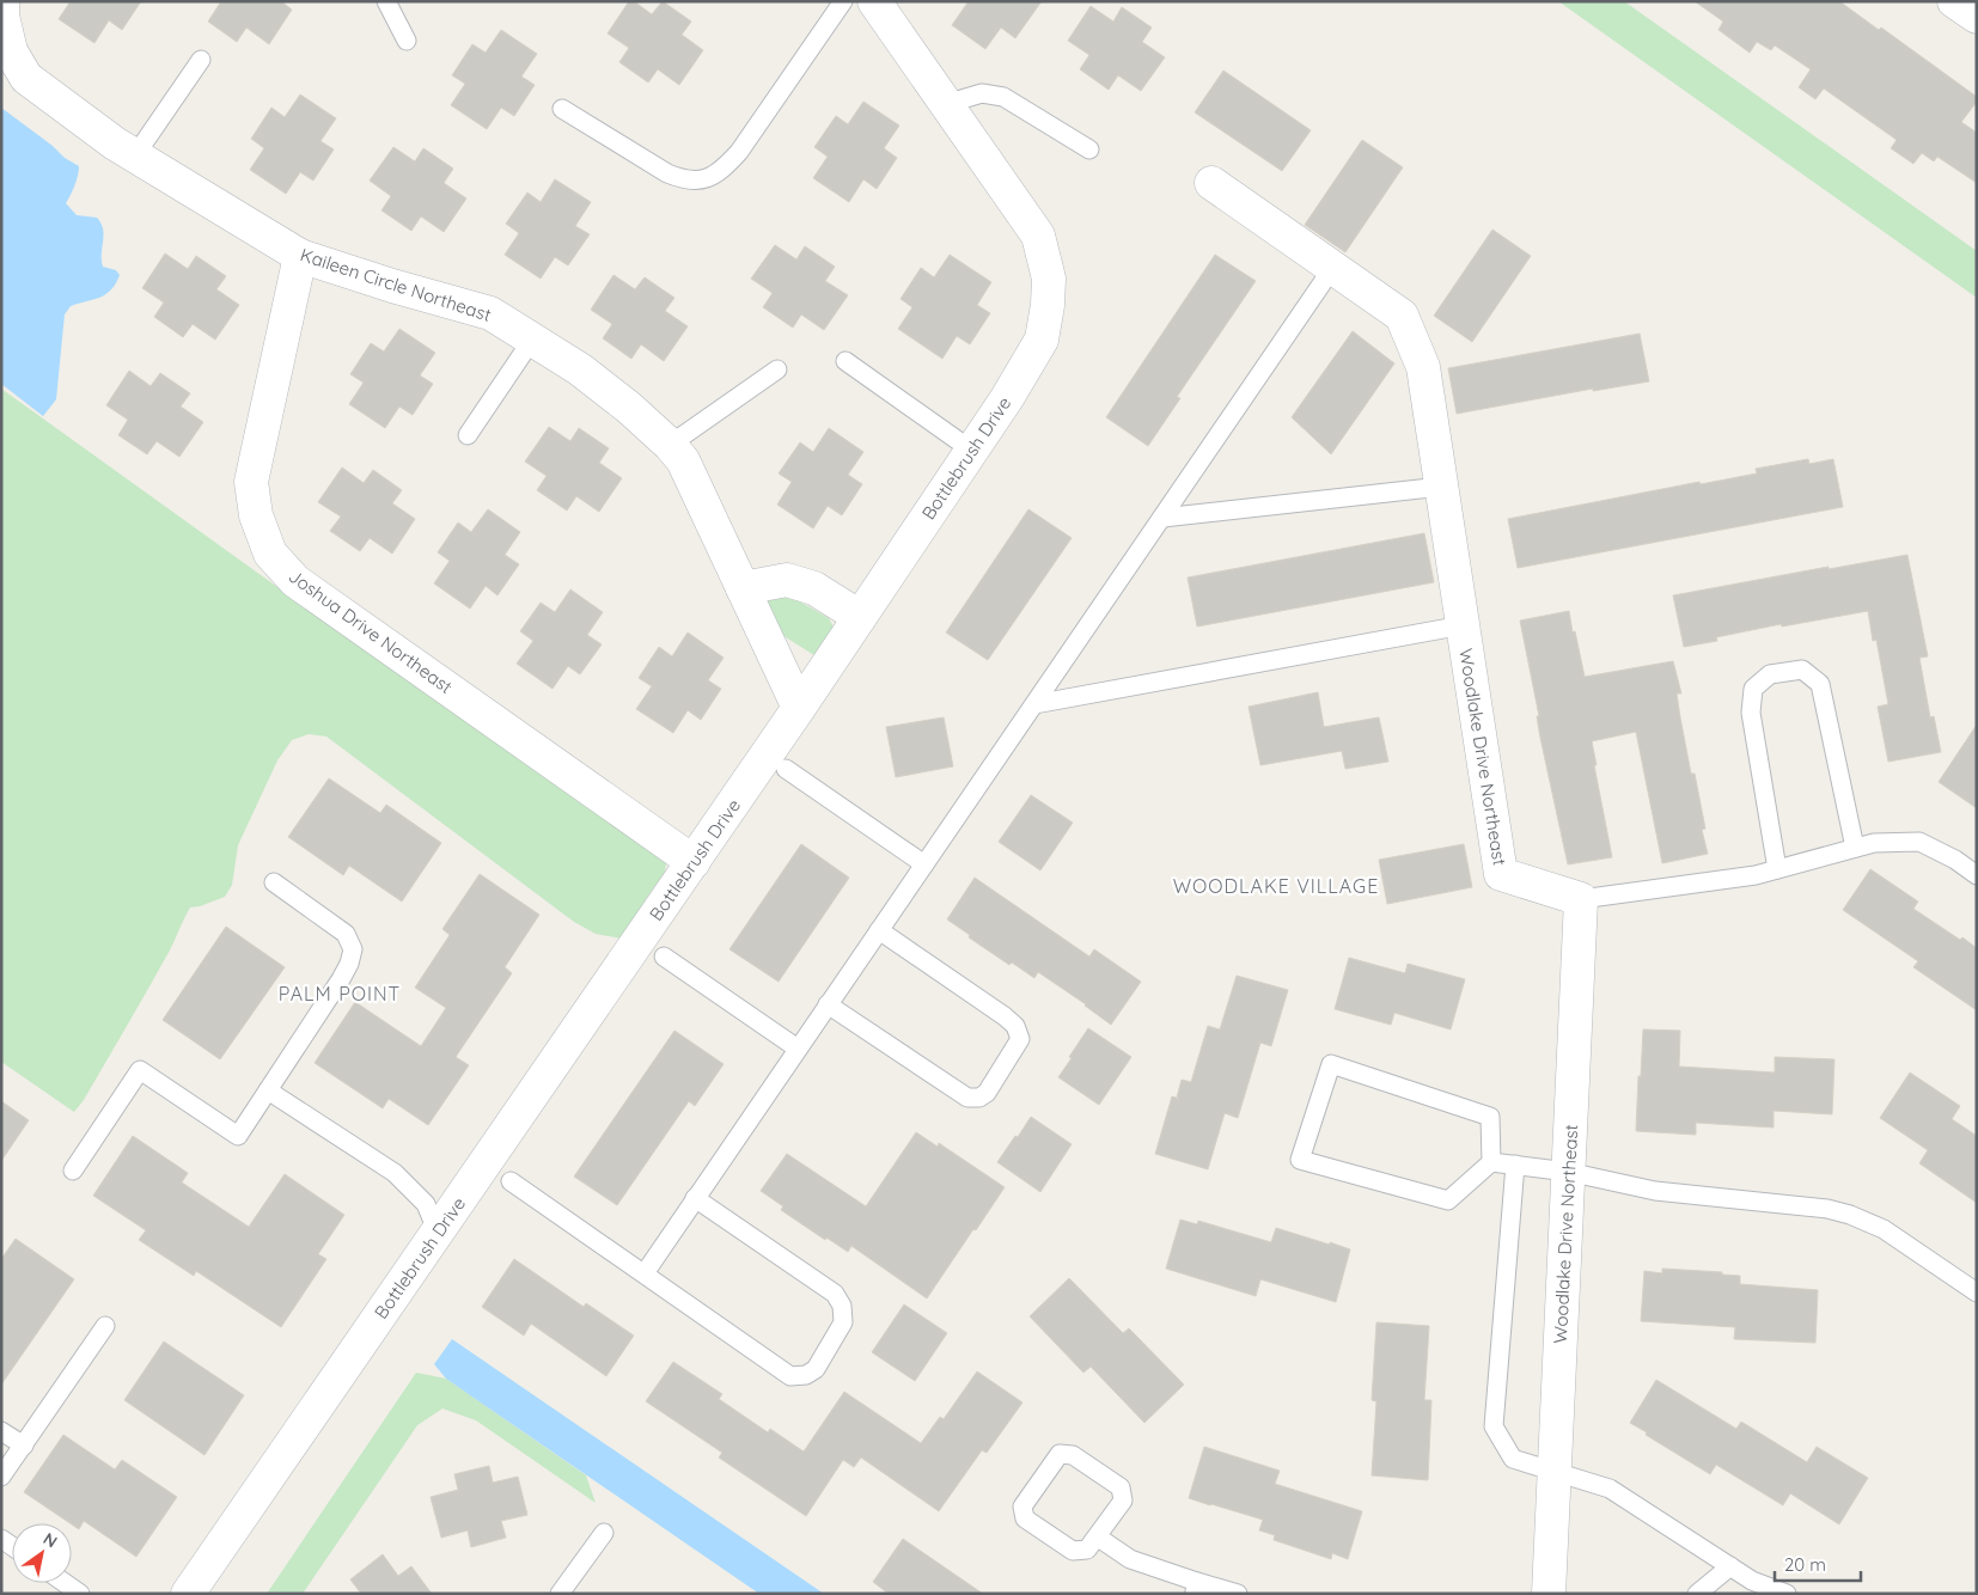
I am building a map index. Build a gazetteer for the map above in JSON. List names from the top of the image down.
{
  "streets": {
    "street": [
      "Kaileen Circle Northeast",
      "Bottlebrush Drive",
      "Joshua Drive Northeast",
      "Woodlake Drive Northeast"
    ]
  },
  "crossings": [
    ["Kaileen Circle Northeast", "Bottlebrush Drive"],
    ["Kaileen Circle Northeast", "Joshua Drive Northeast"],
    ["Bottlebrush Drive", "Joshua Drive Northeast"]
  ],
  "districts": ["WOODLAKE VILLAGE", "PALM POINT"],
  "scale_bar": "20 m",
  "north": "top right"
}
